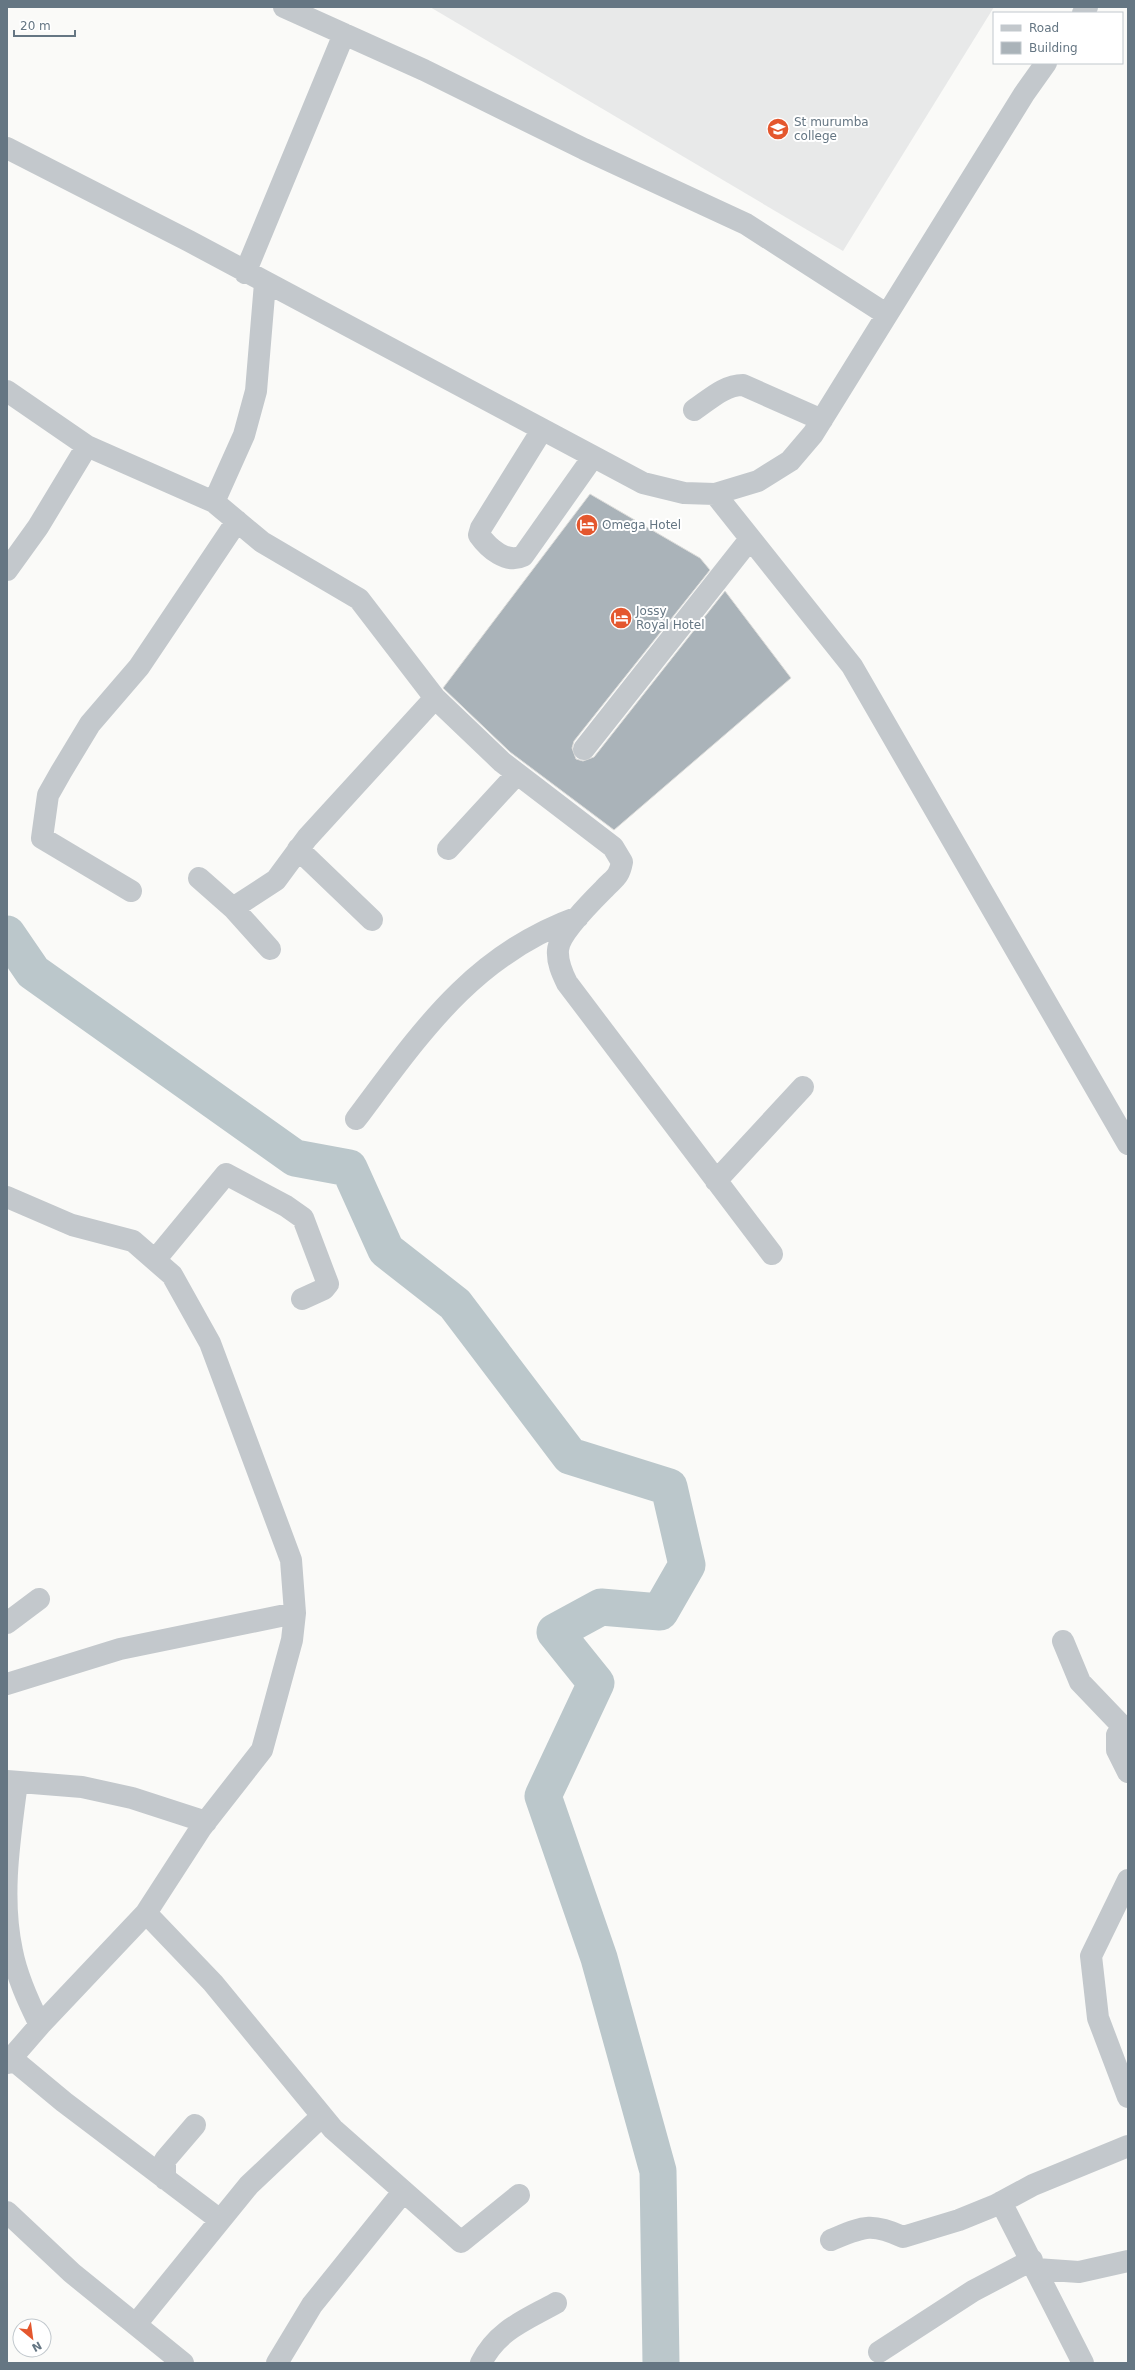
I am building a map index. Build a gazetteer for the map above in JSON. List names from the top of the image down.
{
  "places": {
    "school or university": ["St murumba college"],
    "hotel": ["Omega Hotel", "Jossy Royal Hotel"]
  },
  "legend": ["Road", "Building"],
  "scale_bar": "20 m",
  "north": "bottom right"
}
